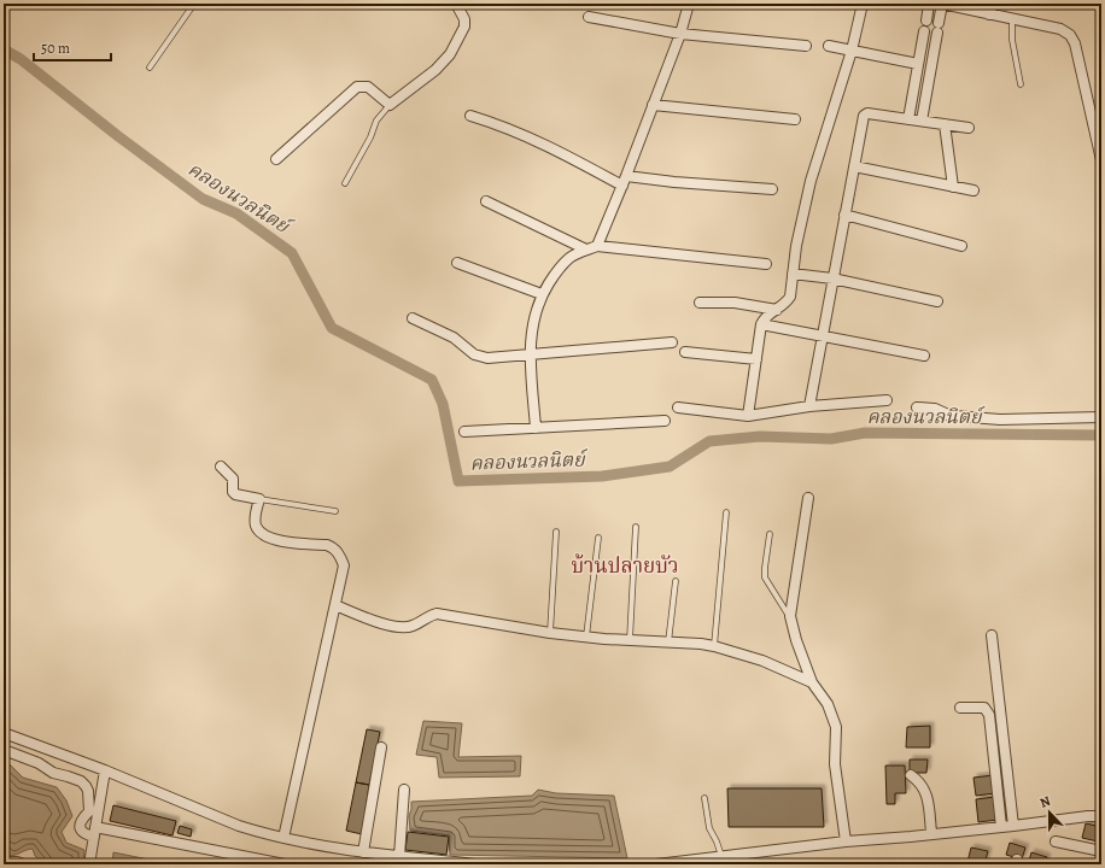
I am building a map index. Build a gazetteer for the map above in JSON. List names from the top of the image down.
{
  "districts": ["บ้านปลายบัว"],
  "water": ["คลองนวลนิตย์"],
  "scale_bar": "50 m",
  "north": "top"
}
